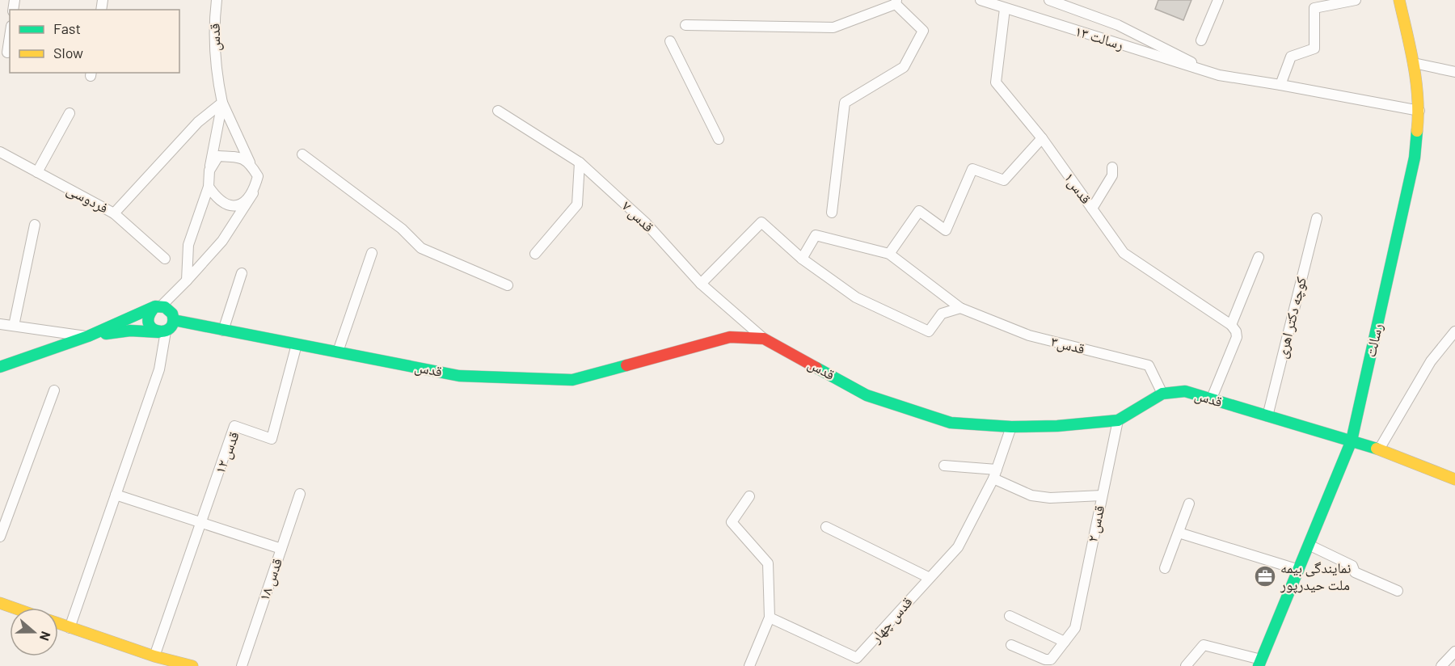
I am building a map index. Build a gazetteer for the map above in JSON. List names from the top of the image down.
{
  "streets": {
    "street": [
      "قدس",
      "رسالت ۱۳",
      "قدس۱",
      "فردوسی",
      "قدس ۷",
      "کوچه دکتر اهری",
      "رسالت",
      "قدس۳",
      "قدس ۱۲",
      "قدس ۲",
      "قدس ۱۸",
      "قدس چهار"
    ]
  },
  "crossings": [
    ["قدس", "قدس ۷"],
    ["قدس", "کوچه دکتر اهری"],
    ["قدس", "رسالت"],
    ["قدس", "قدس۳"],
    ["قدس", "قدس ۱۲"],
    ["قدس", "قدس ۲"],
    ["قدس", "قدس چهار"],
    ["رسالت ۱۳", "قدس۱"],
    ["رسالت ۱۳", "رسالت"]
  ],
  "places": {
    "office": ["نمایندگی بیمه ملت حیدرپور"]
  },
  "legend": ["Fast", "Slow"],
  "north": "right"
}
